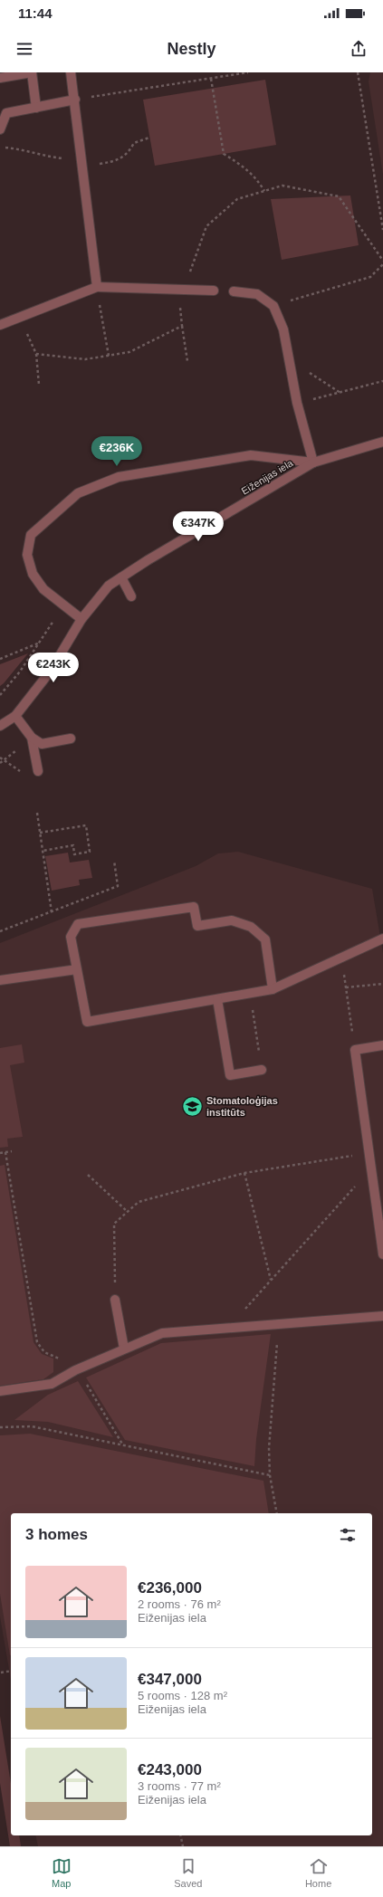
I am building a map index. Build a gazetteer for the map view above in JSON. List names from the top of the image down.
{
  "streets": {
    "street": ["Eiženijas iela"]
  },
  "places": {
    "school or university": ["Stomatoloģijas institūts"]
  },
  "page": {
    "status": "11:44",
    "header": "Nestly",
    "price": ["€236K", "€347K", "€243K"],
    "heading": "3 homes",
    "list": [
      {
        "name": "€236,000",
        "note": "2 rooms · 76 m² · Eiženijas iela"
      },
      {
        "name": "€347,000",
        "note": "5 rooms · 128 m² · Eiženijas iela"
      },
      {
        "name": "€243,000",
        "note": "3 rooms · 77 m² · Eiženijas iela"
      }
    ],
    "tabs": ["Map", "Saved", "Home"]
  }
}
